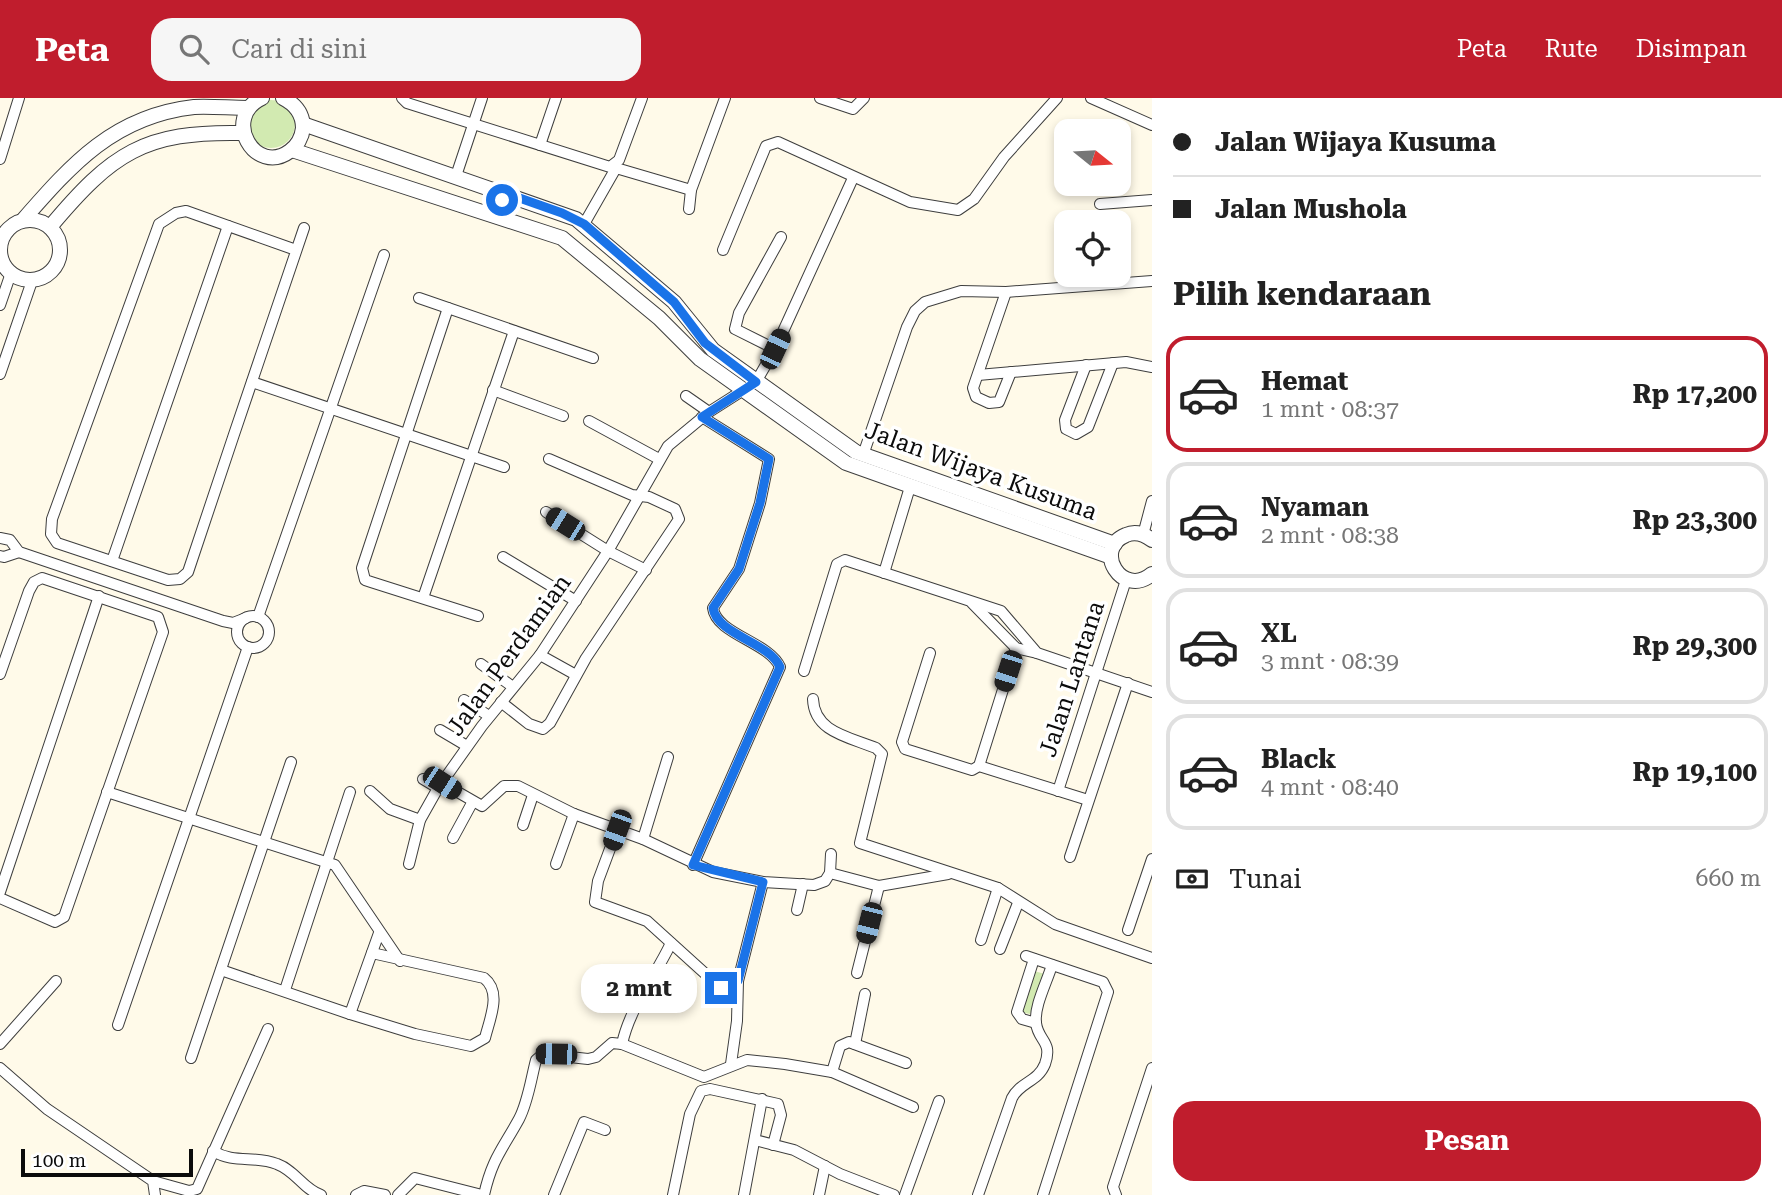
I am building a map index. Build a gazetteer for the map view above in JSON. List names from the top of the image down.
{
  "streets": {
    "street": ["Jalan Wijaya Kusuma", "Jalan Perdamian", "Jalan Lantana"]
  },
  "crossings": [
    ["Jalan Wijaya Kusuma", "Jalan Perdamian"]
  ],
  "scale_bar": "100 m",
  "north": "right",
  "page": {
    "header": "Peta",
    "search": "Cari di sini",
    "nav": ["Peta", "Rute", "Disimpan"],
    "banner": ["Jalan Wijaya Kusuma", "Jalan Mushola"],
    "heading": "Pilih kendaraan",
    "list": [
      {
        "name": "Hemat",
        "note": "1 mnt · 08:37",
        "value": "Rp 17,200"
      },
      {
        "name": "Nyaman",
        "note": "2 mnt · 08:38",
        "value": "Rp 23,300"
      },
      {
        "name": "XL",
        "note": "3 mnt · 08:39",
        "value": "Rp 29,300"
      },
      {
        "name": "Black",
        "note": "4 mnt · 08:40",
        "value": "Rp 19,100"
      }
    ],
    "pay": ["Tunai", "660 m"],
    "bubble": "2 mnt",
    "buttons": "Pesan",
    "scale": "100 m"
  }
}
